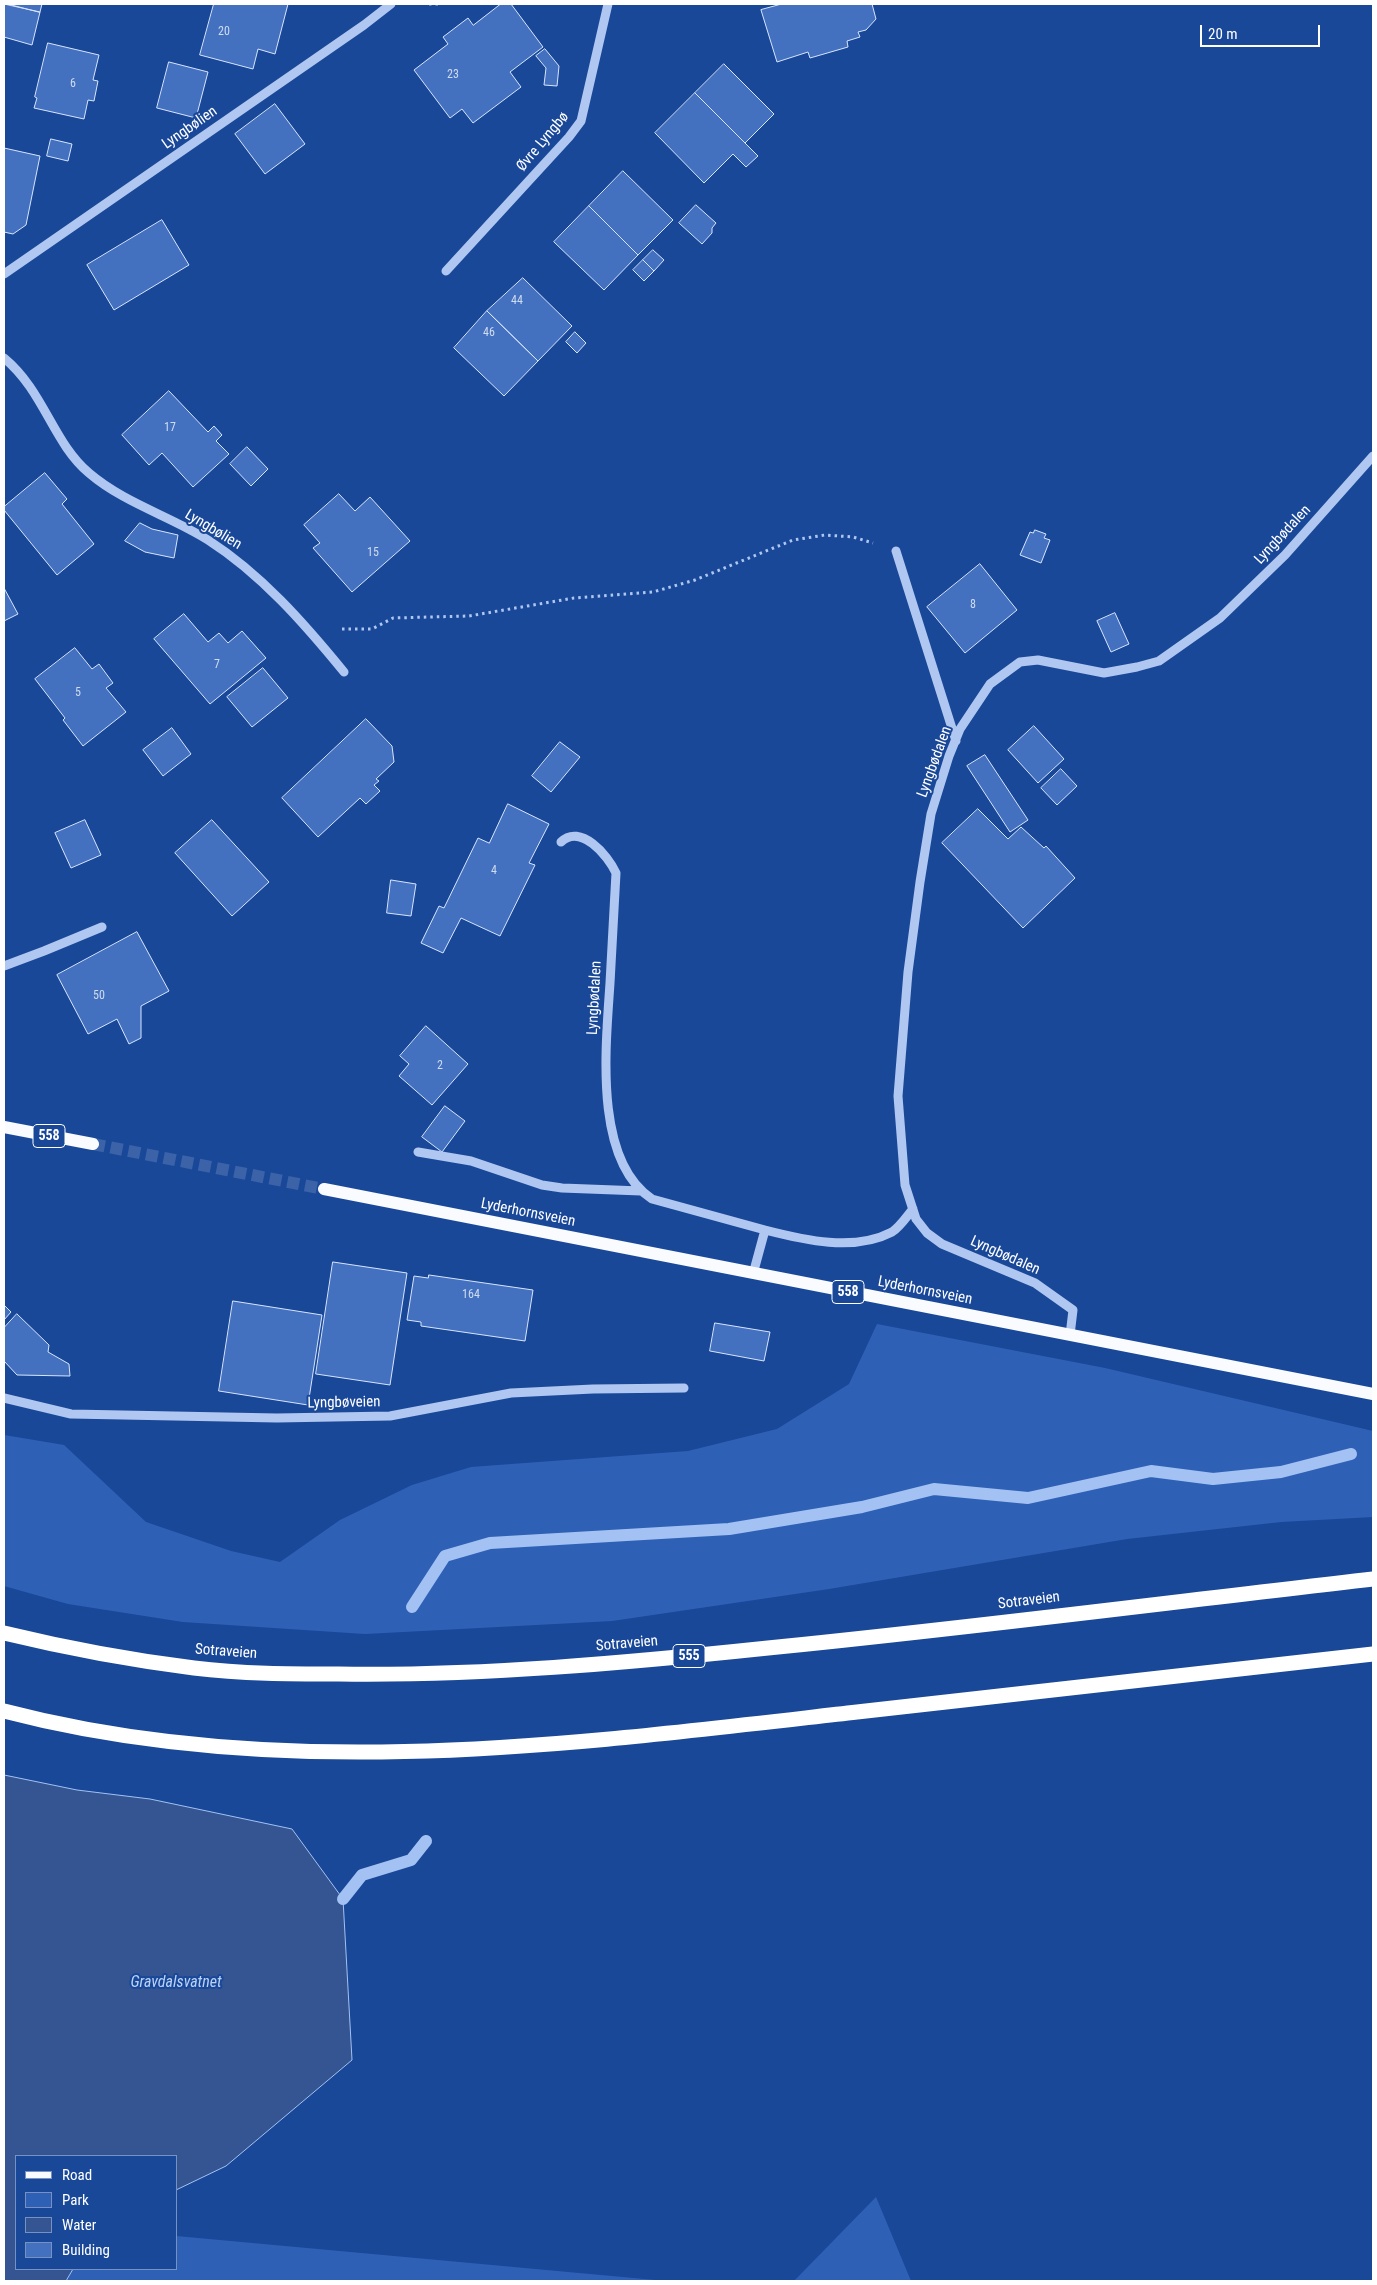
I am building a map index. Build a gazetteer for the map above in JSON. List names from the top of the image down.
{
  "streets": {
    "highway": ["Sotraveien", "555"],
    "main road": ["558", "Lyderhornsveien"],
    "street": [
      "Lyngbølien",
      "Øvre Lyngbø",
      "Lyngbødalen",
      "Lyngbøveien"
    ]
  },
  "crossings": [
    ["Lyngbødalen", "Lyderhornsveien"]
  ],
  "water": ["Gravdalsvatnet"],
  "house_numbers": [
    "20",
    "23",
    "6",
    "44",
    "46",
    "17",
    "15",
    "8",
    "7",
    "5",
    "4",
    "50",
    "2",
    "164"
  ],
  "legend": [
    "Road",
    "Park",
    "Water",
    "Building"
  ],
  "scale_bar": "20 m"
}
